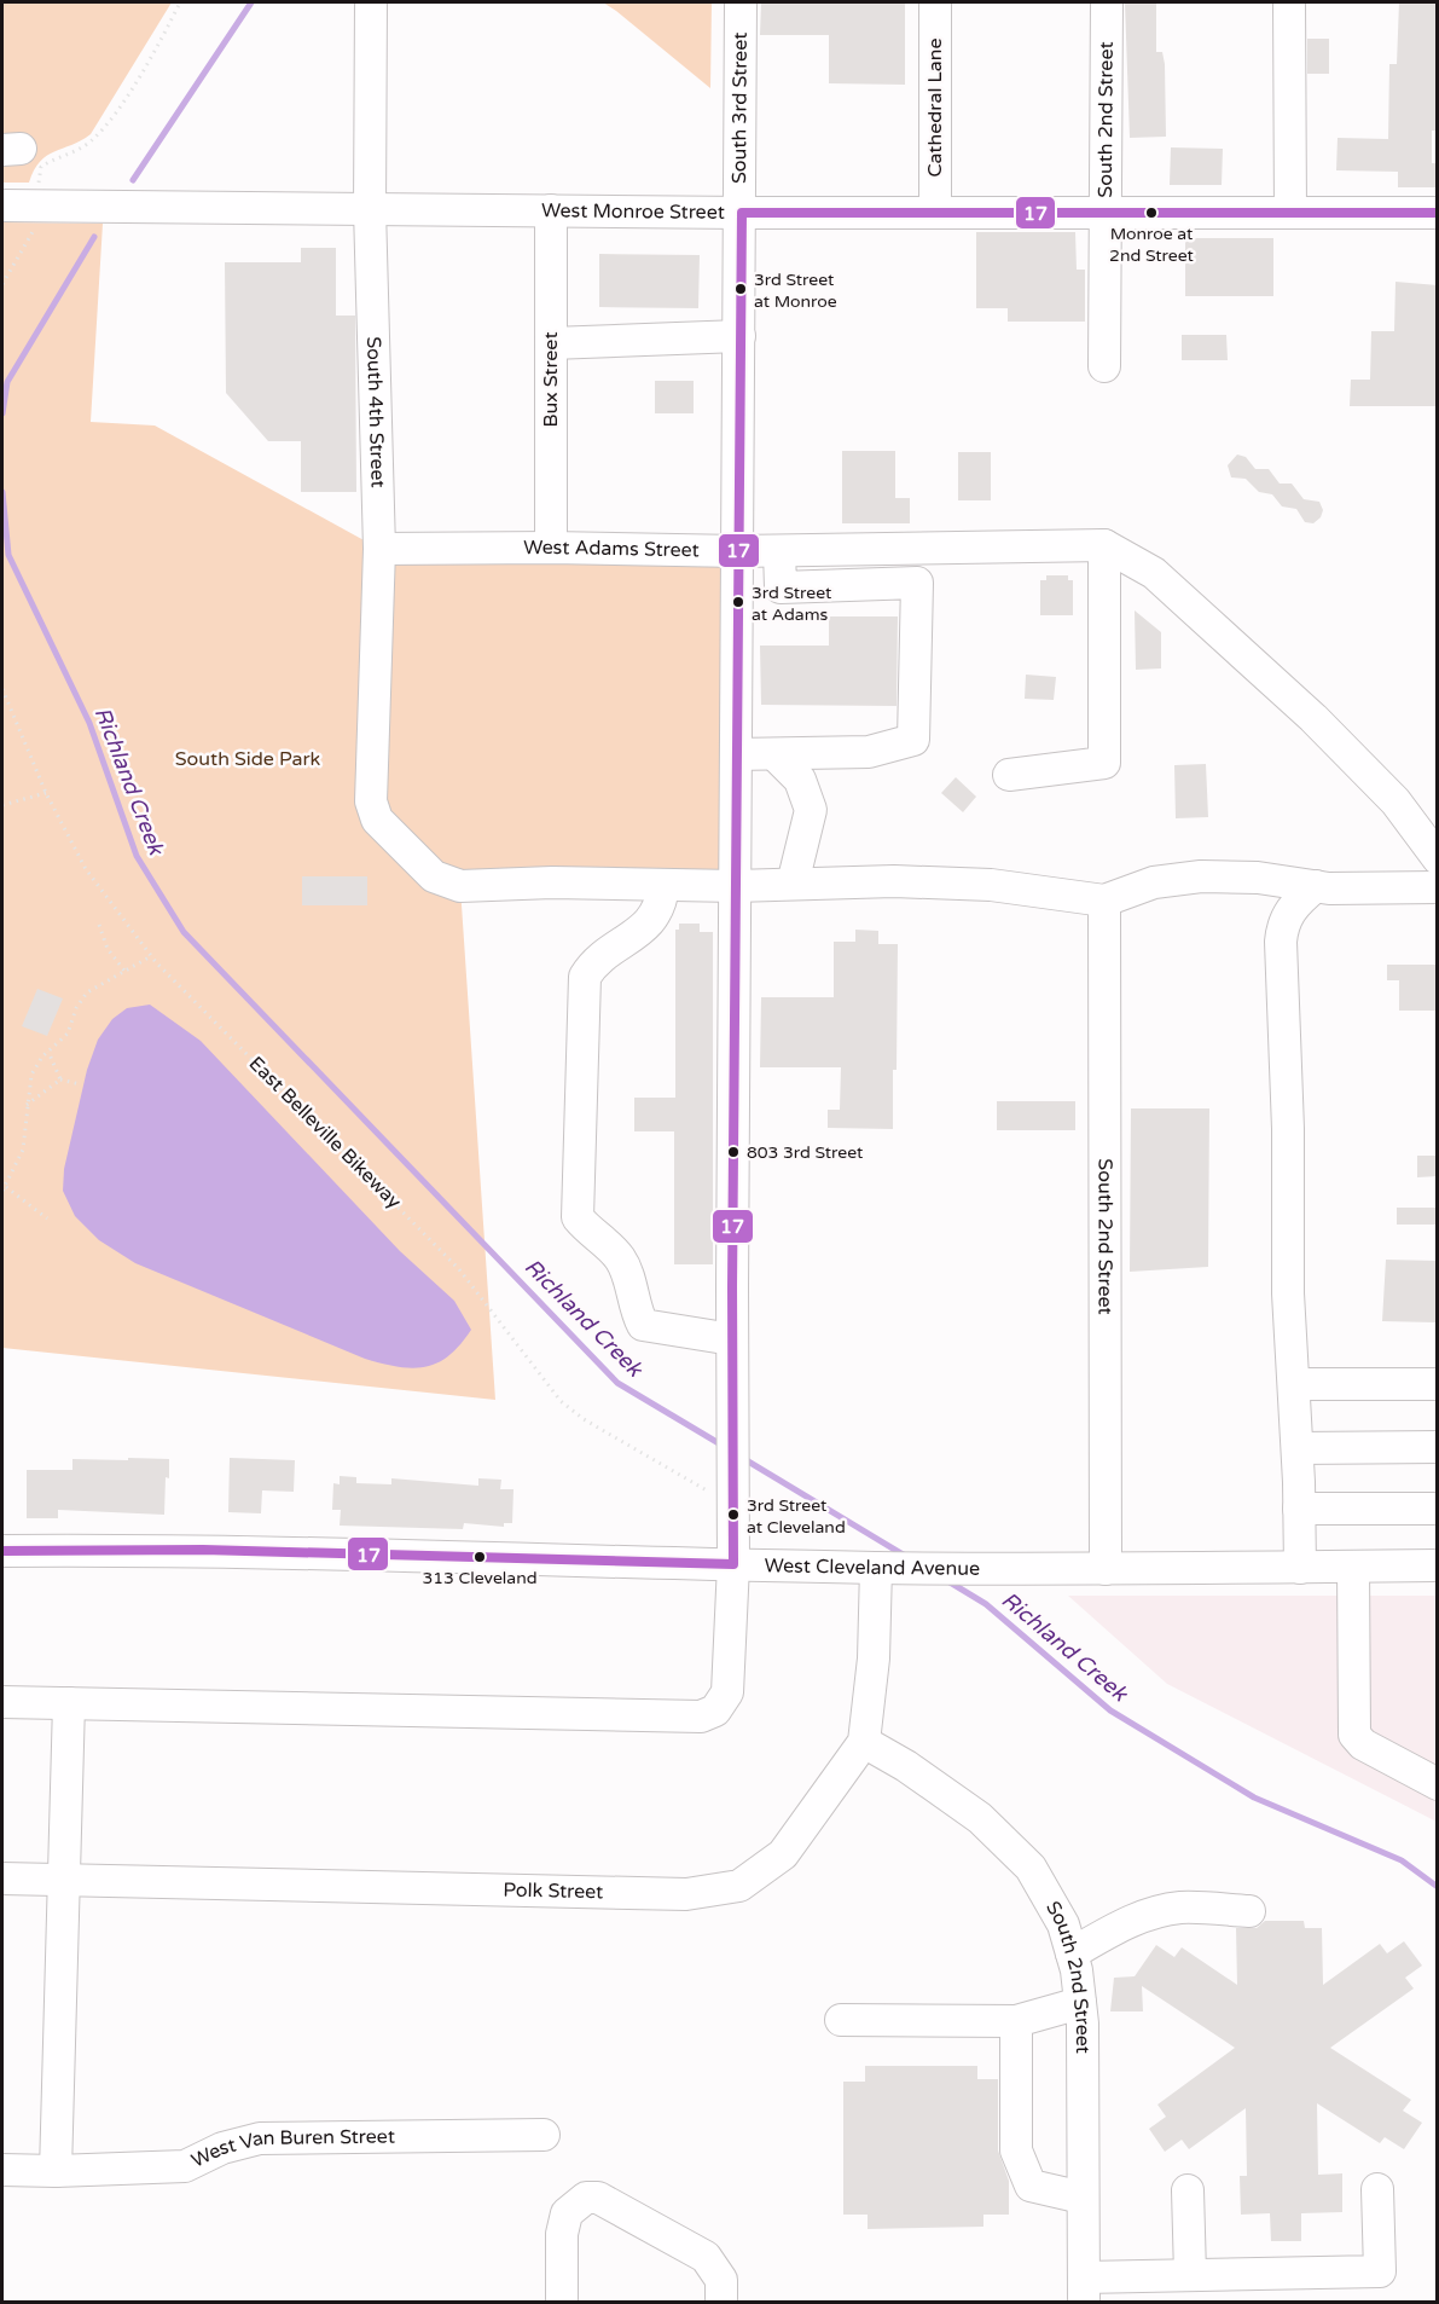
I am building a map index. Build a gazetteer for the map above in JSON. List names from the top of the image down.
{
  "streets": {
    "street": [
      "Cathedral Lane",
      "South 3rd Street",
      "South 2nd Street",
      "West Monroe Street",
      "Bux Street",
      "South 4th Street",
      "West Adams Street",
      "West Cleveland Avenue",
      "Polk Street",
      "West Van Buren Street"
    ],
    "path": ["East Belleville Bikeway"]
  },
  "crossings": [
    ["Cathedral Lane", "West Monroe Street"],
    ["South 3rd Street", "West Monroe Street"],
    ["South 3rd Street", "West Adams Street"],
    ["South 3rd Street", "East Belleville Bikeway"],
    ["South 3rd Street", "West Cleveland Avenue"],
    ["South 2nd Street", "West Monroe Street"],
    ["South 2nd Street", "West Cleveland Avenue"],
    ["South 2nd Street", "Polk Street"],
    ["West Monroe Street", "Bux Street"],
    ["West Monroe Street", "South 4th Street"],
    ["Bux Street", "West Adams Street"],
    ["South 4th Street", "West Adams Street"],
    ["West Cleveland Avenue", "Polk Street"]
  ],
  "water": ["Richland Creek"],
  "parks": ["South Side Park"],
  "places": [
    "Monroe at 2nd Street",
    "3rd Street at Monroe",
    "3rd Street at Adams",
    "803 3rd Street",
    "3rd Street at Cleveland",
    "313 Cleveland"
  ],
  "lines": ["transit line 17"]
}
